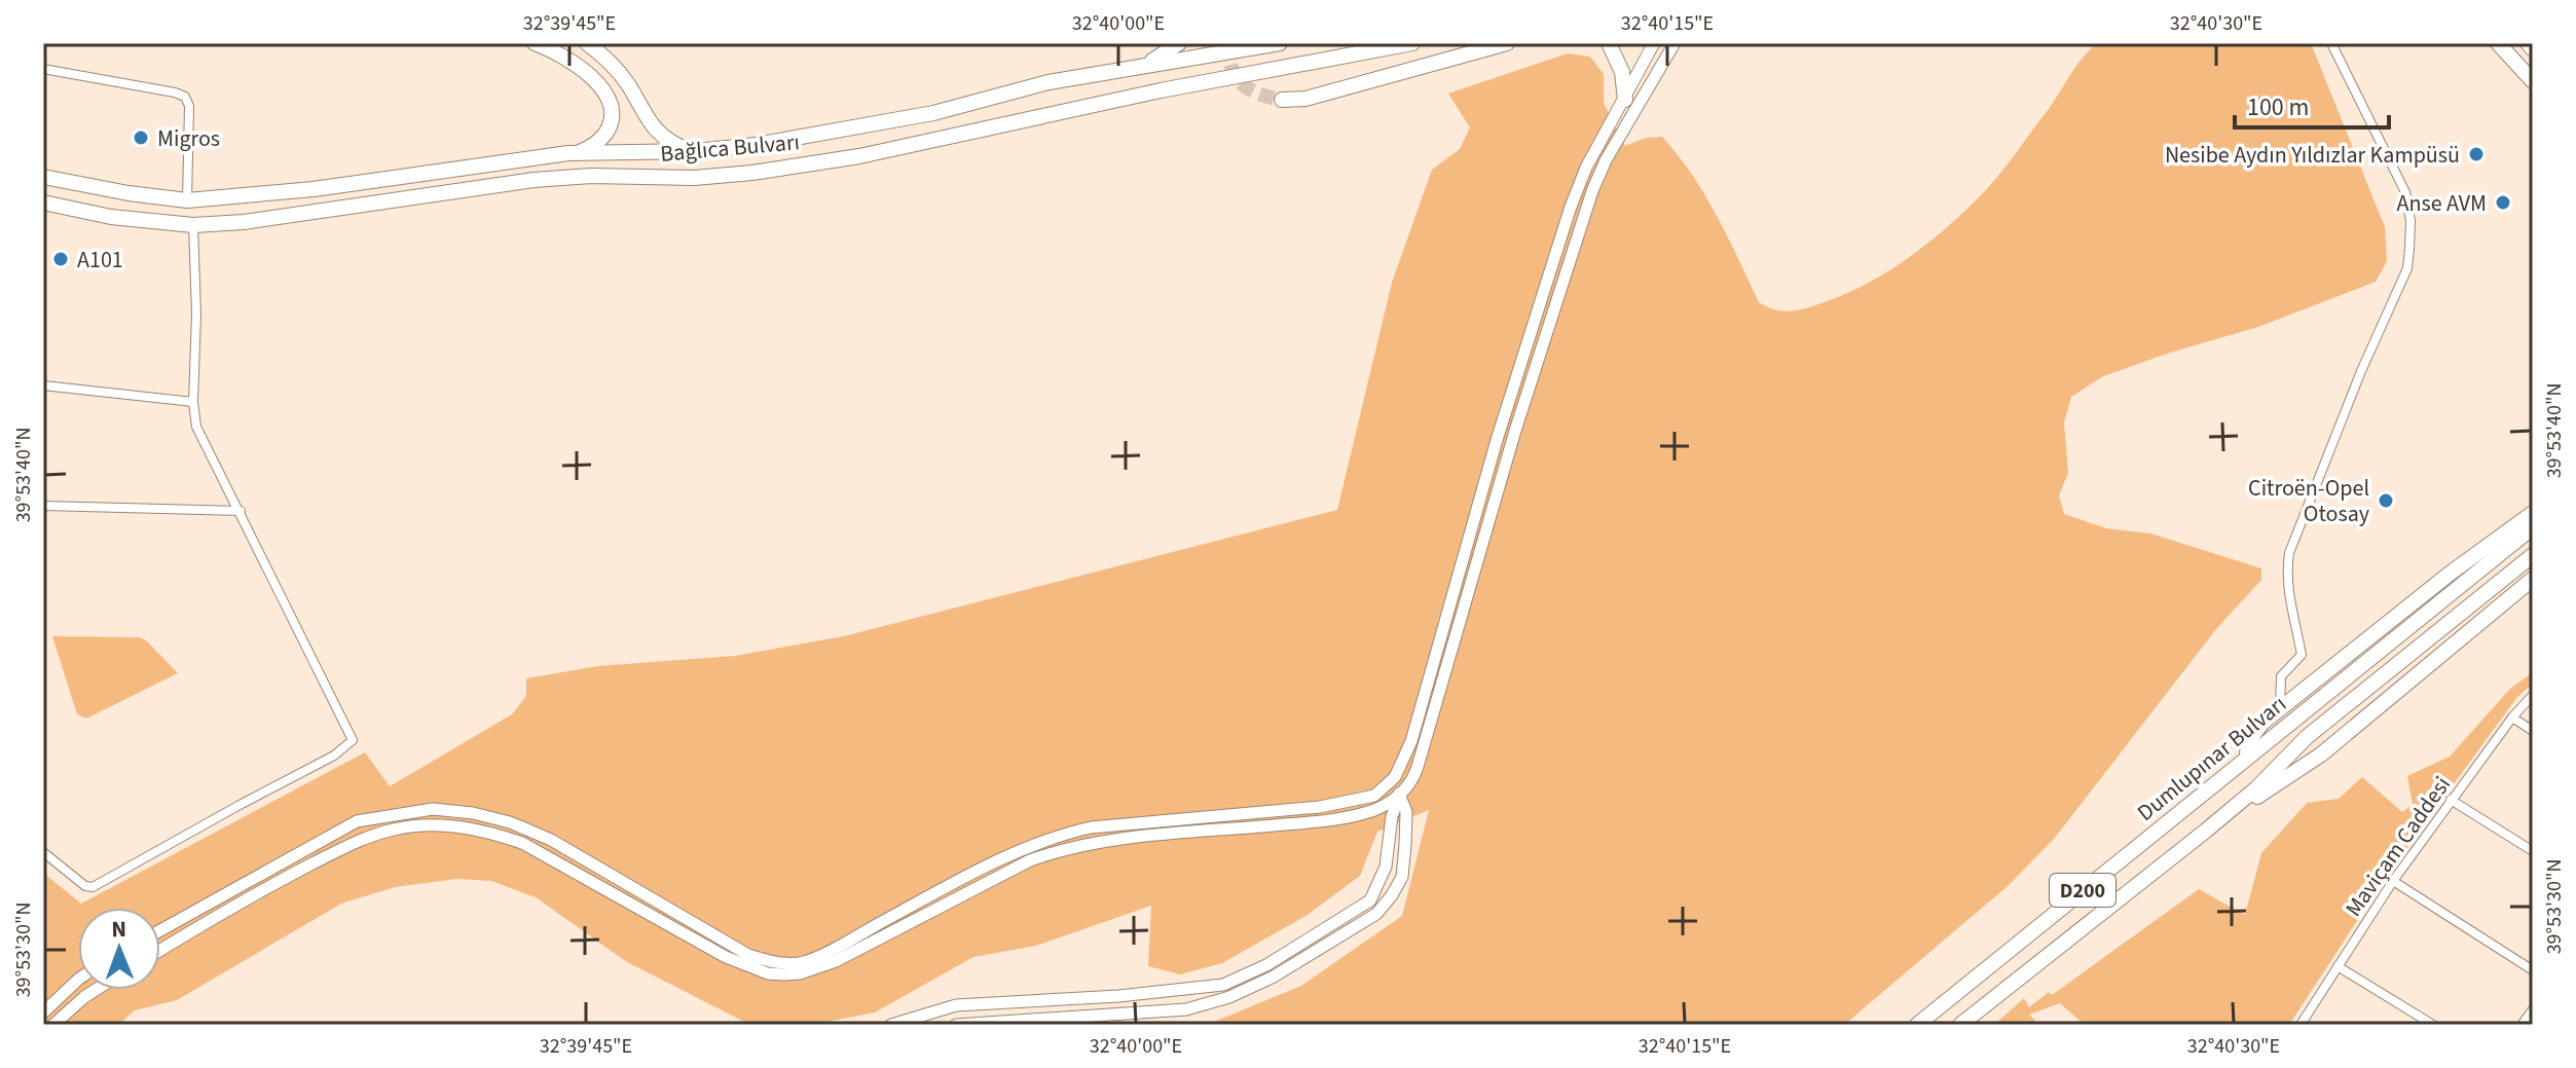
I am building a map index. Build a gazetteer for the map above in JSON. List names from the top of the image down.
{
  "streets": {
    "main road": ["Bağlıca Bulvarı", "Dumlupınar Bulvarı", "D200"],
    "street": ["Maviçam Caddesi"]
  },
  "places": [
    "Migros",
    "Nesibe Aydın Yıldızlar Kampüsü",
    "Anse AVM",
    "A101",
    "Citroën-Opel Otosay"
  ],
  "scale_bar": "100 m",
  "north": "top",
  "coordinates": [
    "32°39'45\"E",
    "32°40'00\"E",
    "32°40'15\"E",
    "32°40'30\"E",
    "39°53'40\"N",
    "39°53'30\"N"
  ]
}
